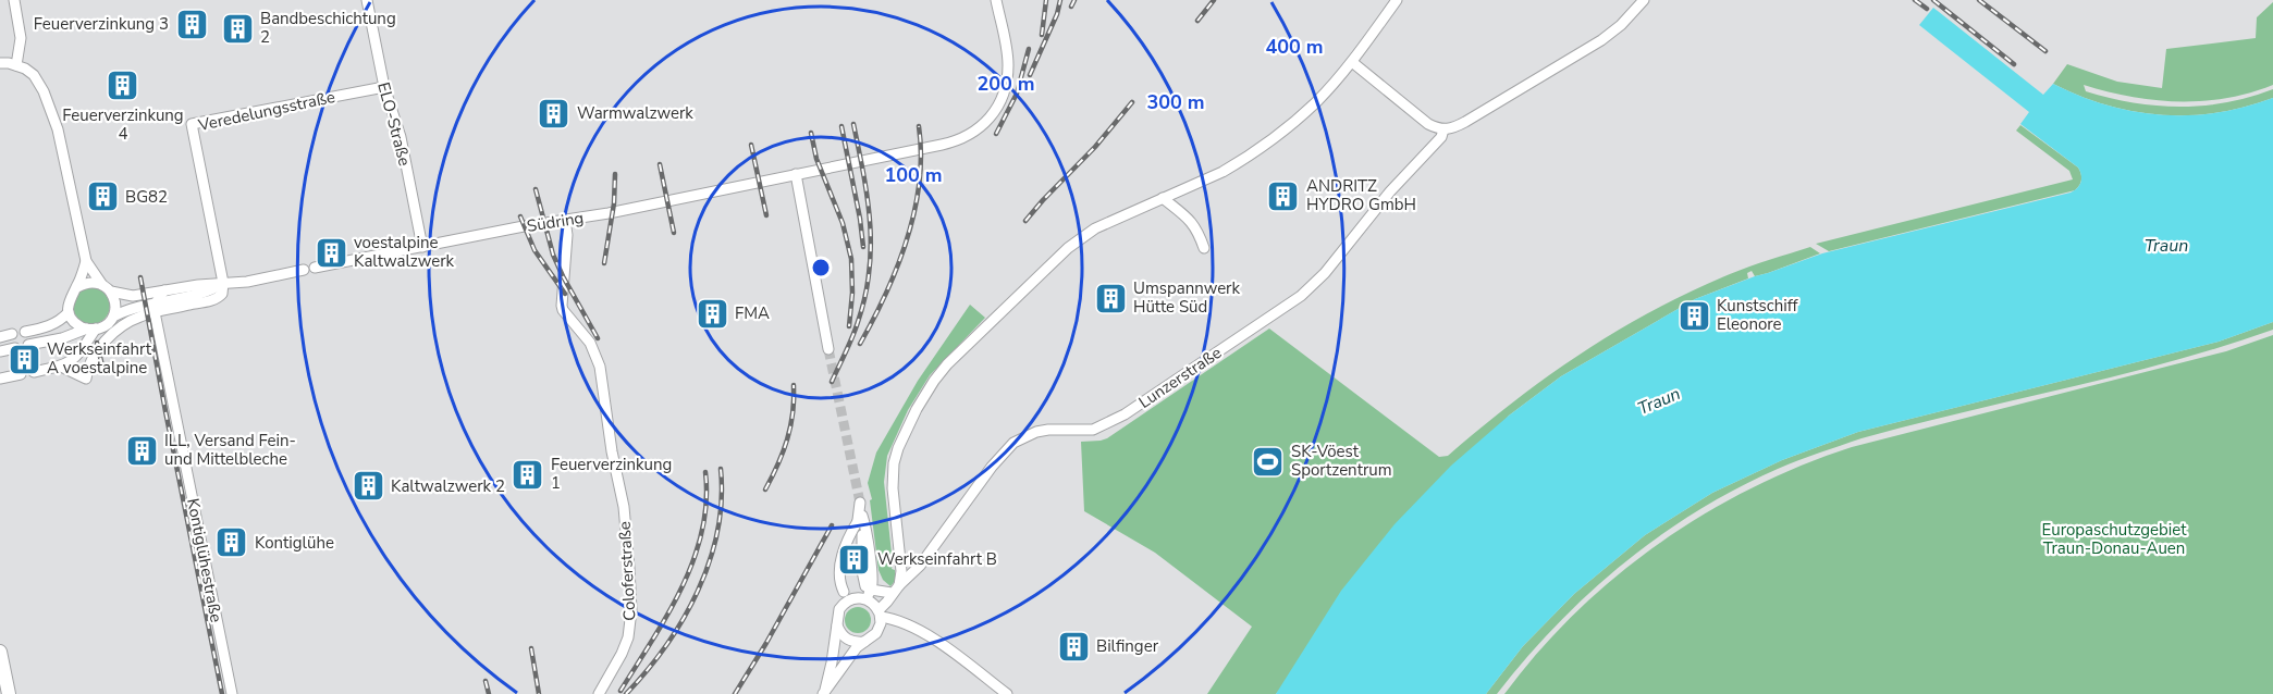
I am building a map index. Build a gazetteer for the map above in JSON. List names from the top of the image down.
{
  "streets": {
    "street": [
      "Veredelungsstraße",
      "ELO-Straße",
      "Südring",
      "Lunzerstraße",
      "Kontiglühestraße",
      "Coloferstraße"
    ]
  },
  "crossings": [
    ["Veredelungsstraße", "ELO-Straße"],
    ["Veredelungsstraße", "Südring"],
    ["ELO-Straße", "Südring"],
    ["Südring", "Coloferstraße"]
  ],
  "water": ["Traun"],
  "parks": ["Europaschutzgebiet Traun-Donau-Auen"],
  "places": {
    "building": [
      "Feuerverzinkung 3",
      "Bandbeschichtung 2",
      "Feuerverzinkung 4",
      "Warmwalzwerk",
      "ANDRITZ HYDRO GmbH",
      "BG82",
      "voestalpine Kaltwalzwerk",
      "Umspannwerk Hütte Süd",
      "FMA",
      "Kunstschiff Eleonore",
      "Werkseinfahrt A voestalpine",
      "ILL, Versand Fein- und Mittelbleche",
      "Feuerverzinkung 1",
      "Kaltwalzwerk 2",
      "Kontiglühe",
      "Werkseinfahrt B",
      "Bilfinger"
    ],
    "sports": ["SK-Vöest Sportzentrum"]
  },
  "rings": [
    "400 m",
    "200 m",
    "300 m",
    "100 m"
  ]
}
